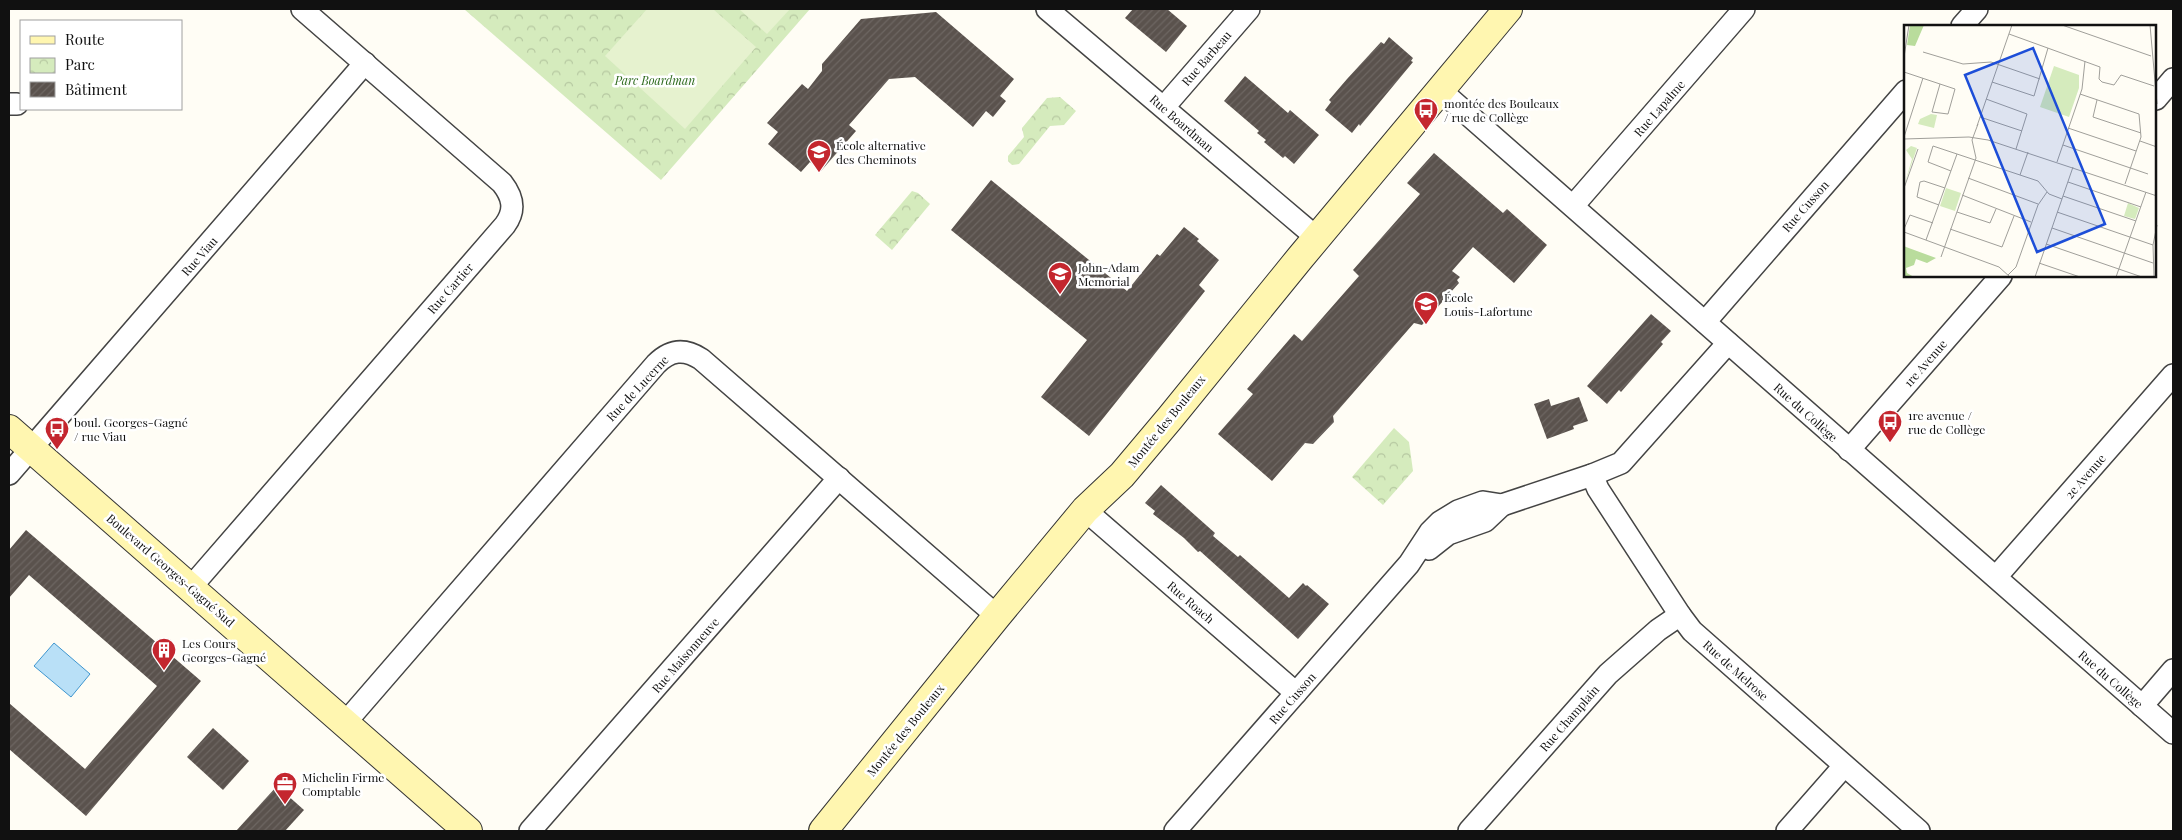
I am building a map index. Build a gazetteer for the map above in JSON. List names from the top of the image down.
{
  "streets": {
    "street": [
      "Rue Barbeau",
      "Rue Lapalme",
      "Rue Boardman",
      "Rue Cusson",
      "Rue Viau",
      "Rue Cartier",
      "1re Avenue",
      "Rue de Lucerne",
      "Rue du Collège",
      "Montée des Bouleaux",
      "2e Avenue",
      "Boulevard Georges-Gagné Sud",
      "Rue Roach",
      "Rue Maisonneuve",
      "Rue de Melrose",
      "Rue Champlain"
    ]
  },
  "crossings": [
    ["Rue Barbeau", "Rue Boardman"],
    ["Rue Lapalme", "Rue du Collège"],
    ["Rue Boardman", "Montée des Bouleaux"],
    ["Rue Cusson", "Rue du Collège"],
    ["Rue Cusson", "Rue Roach"],
    ["Rue Cusson", "Rue de Melrose"],
    ["Rue Viau", "Rue Cartier"],
    ["Rue Viau", "Boulevard Georges-Gagné Sud"],
    ["Rue Cartier", "Boulevard Georges-Gagné Sud"],
    ["1re Avenue", "Rue du Collège"],
    ["Rue de Lucerne", "Montée des Bouleaux"],
    ["Rue de Lucerne", "Boulevard Georges-Gagné Sud"],
    ["Rue de Lucerne", "Rue Maisonneuve"],
    ["Rue du Collège", "Montée des Bouleaux"],
    ["Rue du Collège", "2e Avenue"],
    ["Montée des Bouleaux", "Rue Roach"],
    ["Rue de Melrose", "Rue Champlain"]
  ],
  "parks": ["Parc Boardman"],
  "places": {
    "bus stop": ["montée des Bouleaux / rue de Collège", "1re avenue / rue de Collège", "boul. Georges-Gagné / rue Viau"],
    "school or university": ["École alternative des Cheminots", "John-Adam Memorial", "École Louis-Lafortune"],
    "building": ["Les Cours Georges-Gagné"],
    "office": ["Michelin Firme Comptable"]
  },
  "legend": ["Route", "Parc", "Bâtiment"]
}
